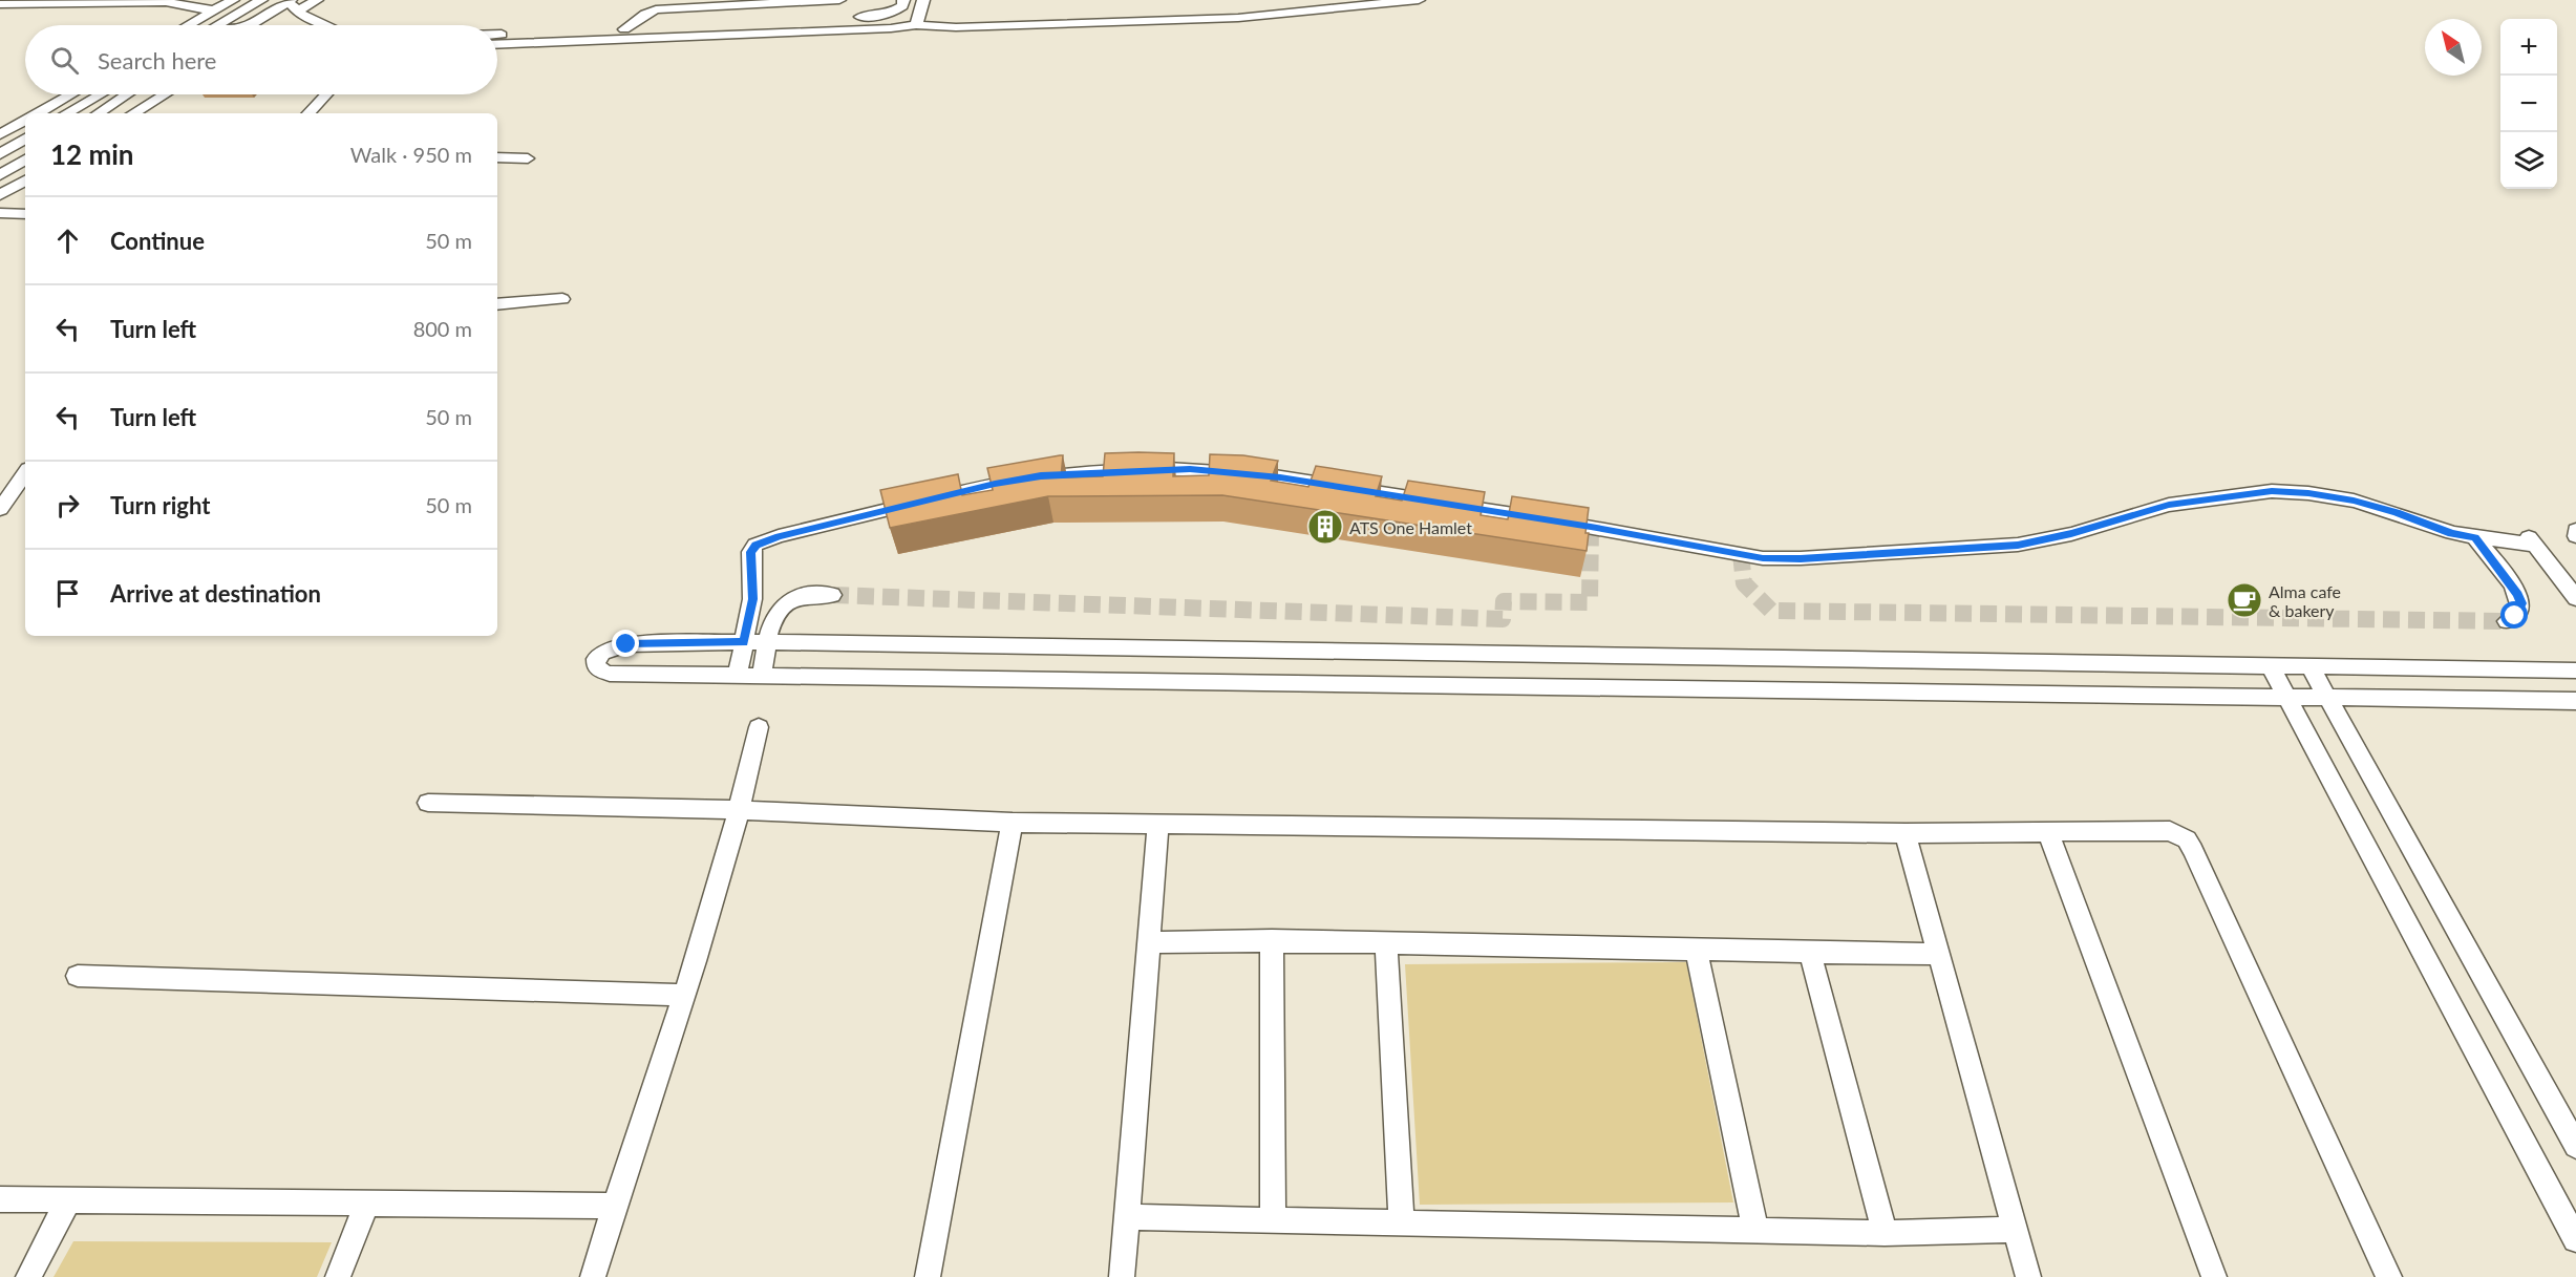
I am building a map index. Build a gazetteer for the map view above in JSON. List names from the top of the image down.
{
  "places": {
    "building": ["ATS One Hamlet"],
    "cafe": ["Alma cafe & bakery"]
  },
  "north": "top left",
  "page": {
    "map_buttons": ["+", "−"],
    "search": "Search here",
    "heading": ["12 min", "Walk · 950 m"],
    "list": [
      ["Continue", "50 m"],
      ["Turn left", "800 m"],
      ["Turn left", "50 m"],
      ["Turn right", "50 m"],
      "Arrive at destination"
    ]
  }
}
